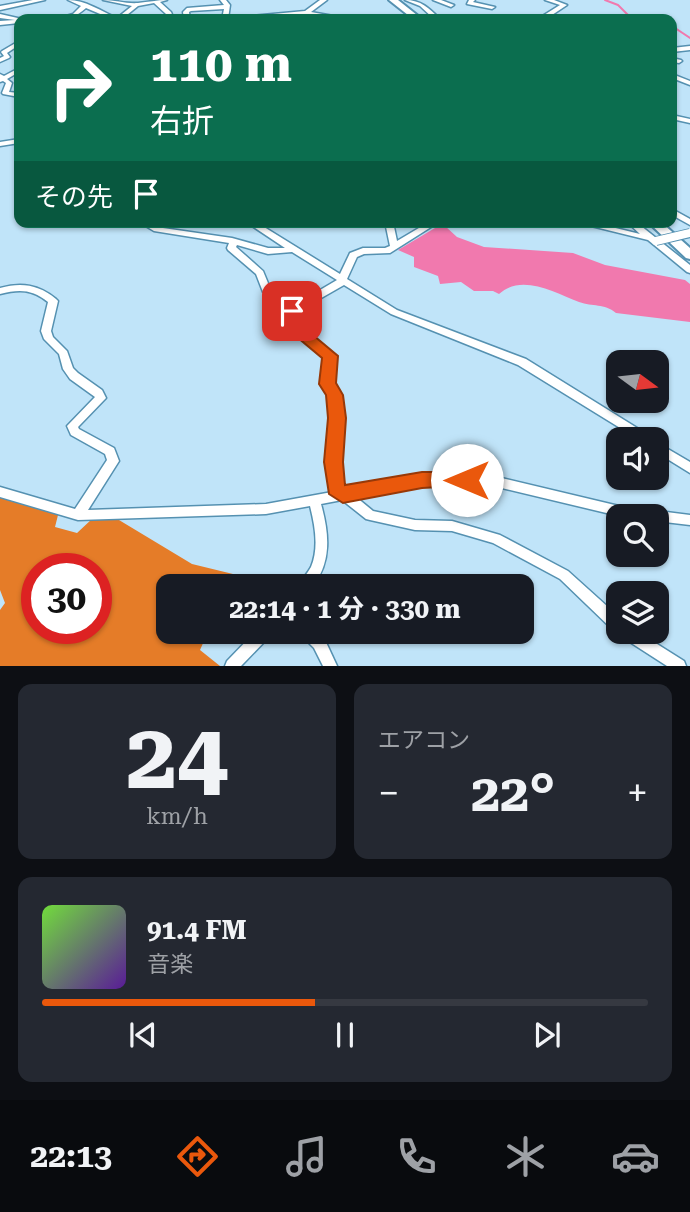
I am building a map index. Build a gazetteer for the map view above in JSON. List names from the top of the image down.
{
  "north": "right",
  "page": {
    "turn": ["110 m", "右折"],
    "then": "その先",
    "limit": "30",
    "trip": "22:14 · 1 分 · 330 m",
    "tile": [
      ["24", "km/h"],
      "エアコン"
    ],
    "heat": ["−", "22°", "+"],
    "song": ["91.4 FM", "音楽"],
    "tabs": "22:13"
  }
}
